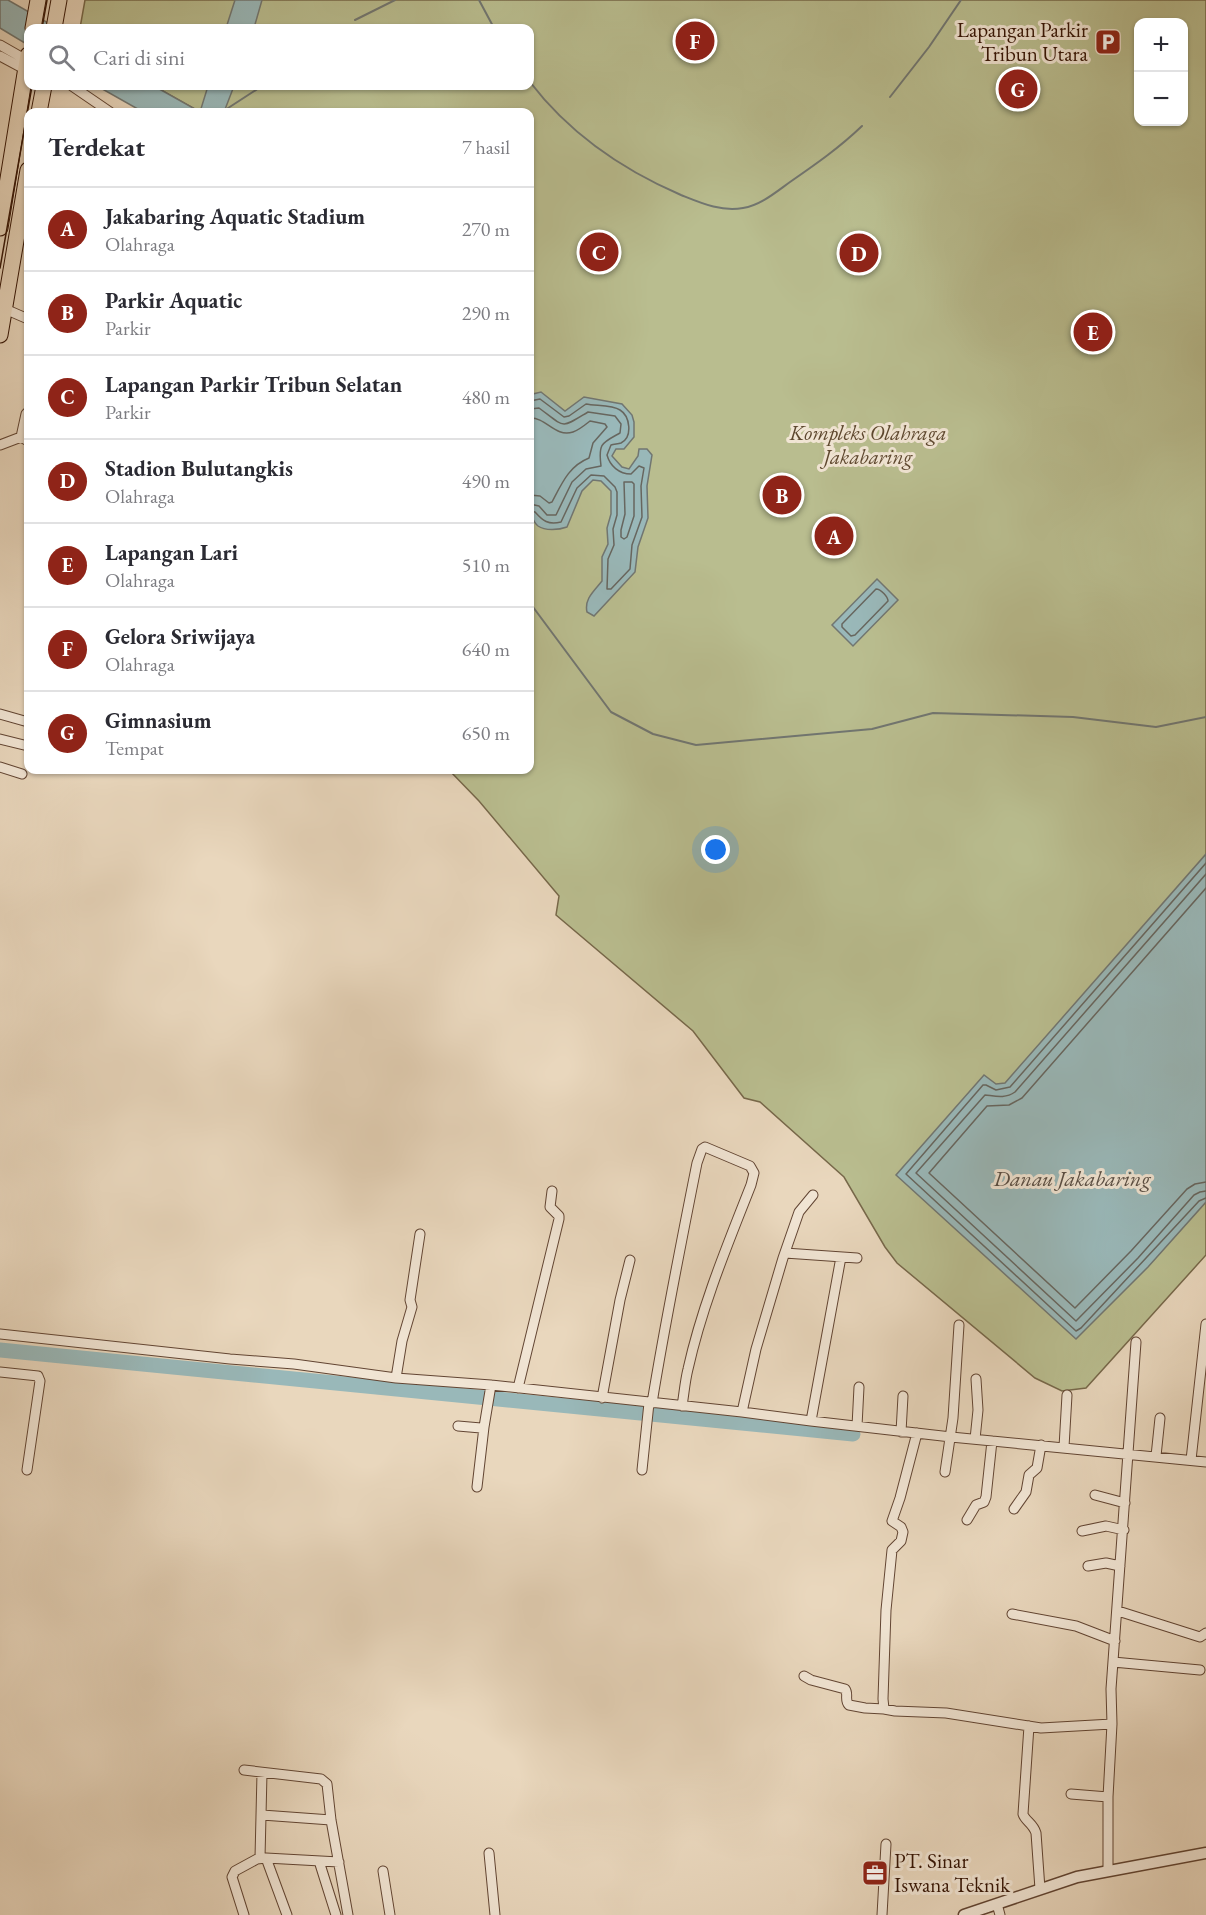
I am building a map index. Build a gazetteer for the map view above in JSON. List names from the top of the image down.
{
  "water": ["Danau Jakabaring"],
  "parks": ["Kompleks Olahraga Jakabaring"],
  "places": {
    "parking": ["Lapangan Parkir Tribun Utara"],
    "office": ["PT. Sinar Iswana Teknik"]
  },
  "page": {
    "map_buttons": ["+", "−"],
    "pins": [
      "F",
      "G",
      "C",
      "D",
      "E",
      "B",
      "A"
    ],
    "search": "Cari di sini",
    "heading": ["Terdekat", "7 hasil"],
    "list": [
      {
        "mark": "A",
        "name": "Jakabaring Aquatic Stadium",
        "note": "Olahraga",
        "value": "270 m"
      },
      {
        "mark": "B",
        "name": "Parkir Aquatic",
        "note": "Parkir",
        "value": "290 m"
      },
      {
        "mark": "C",
        "name": "Lapangan Parkir Tribun Selatan",
        "note": "Parkir",
        "value": "480 m"
      },
      {
        "mark": "D",
        "name": "Stadion Bulutangkis",
        "note": "Olahraga",
        "value": "490 m"
      },
      {
        "mark": "E",
        "name": "Lapangan Lari",
        "note": "Olahraga",
        "value": "510 m"
      },
      {
        "mark": "F",
        "name": "Gelora Sriwijaya",
        "note": "Olahraga",
        "value": "640 m"
      },
      {
        "mark": "G",
        "name": "Gimnasium",
        "note": "Tempat",
        "value": "650 m"
      }
    ]
  }
}
